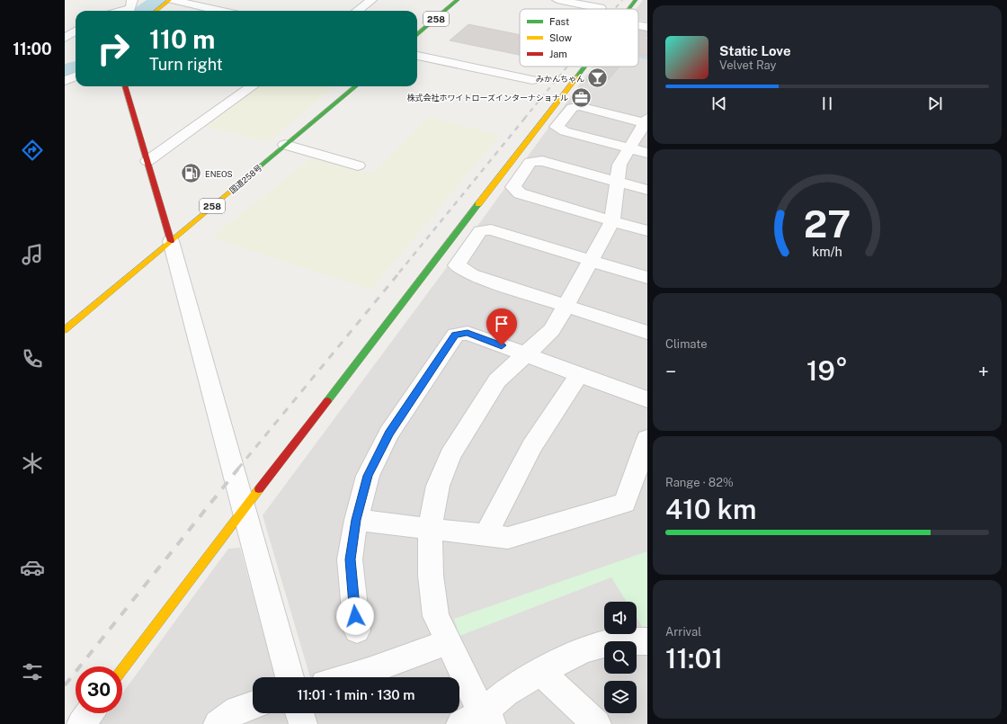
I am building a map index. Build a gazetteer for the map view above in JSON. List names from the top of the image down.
{
  "streets": {
    "main road": ["258", "国道258号"]
  },
  "places": {
    "bar": ["みかんちゃん"],
    "office": ["株式会社ホワイトローズインターナショナル"],
    "fuel station": ["ENEOS"]
  },
  "legend": ["Fast", "Slow", "Jam"],
  "page": {
    "tabs": "11:00",
    "turn": ["110 m", "Turn right"],
    "song": ["Static Love", "Velvet Ray"],
    "tile": [
      "Climate",
      ["Range · 82%", "410 km"],
      ["Arrival", "11:01"]
    ],
    "heat": ["−", "19°", "+"],
    "limit": "30",
    "trip": "11:01 · 1 min · 130 m",
    "gauge": ["27", "km/h"]
  }
}
